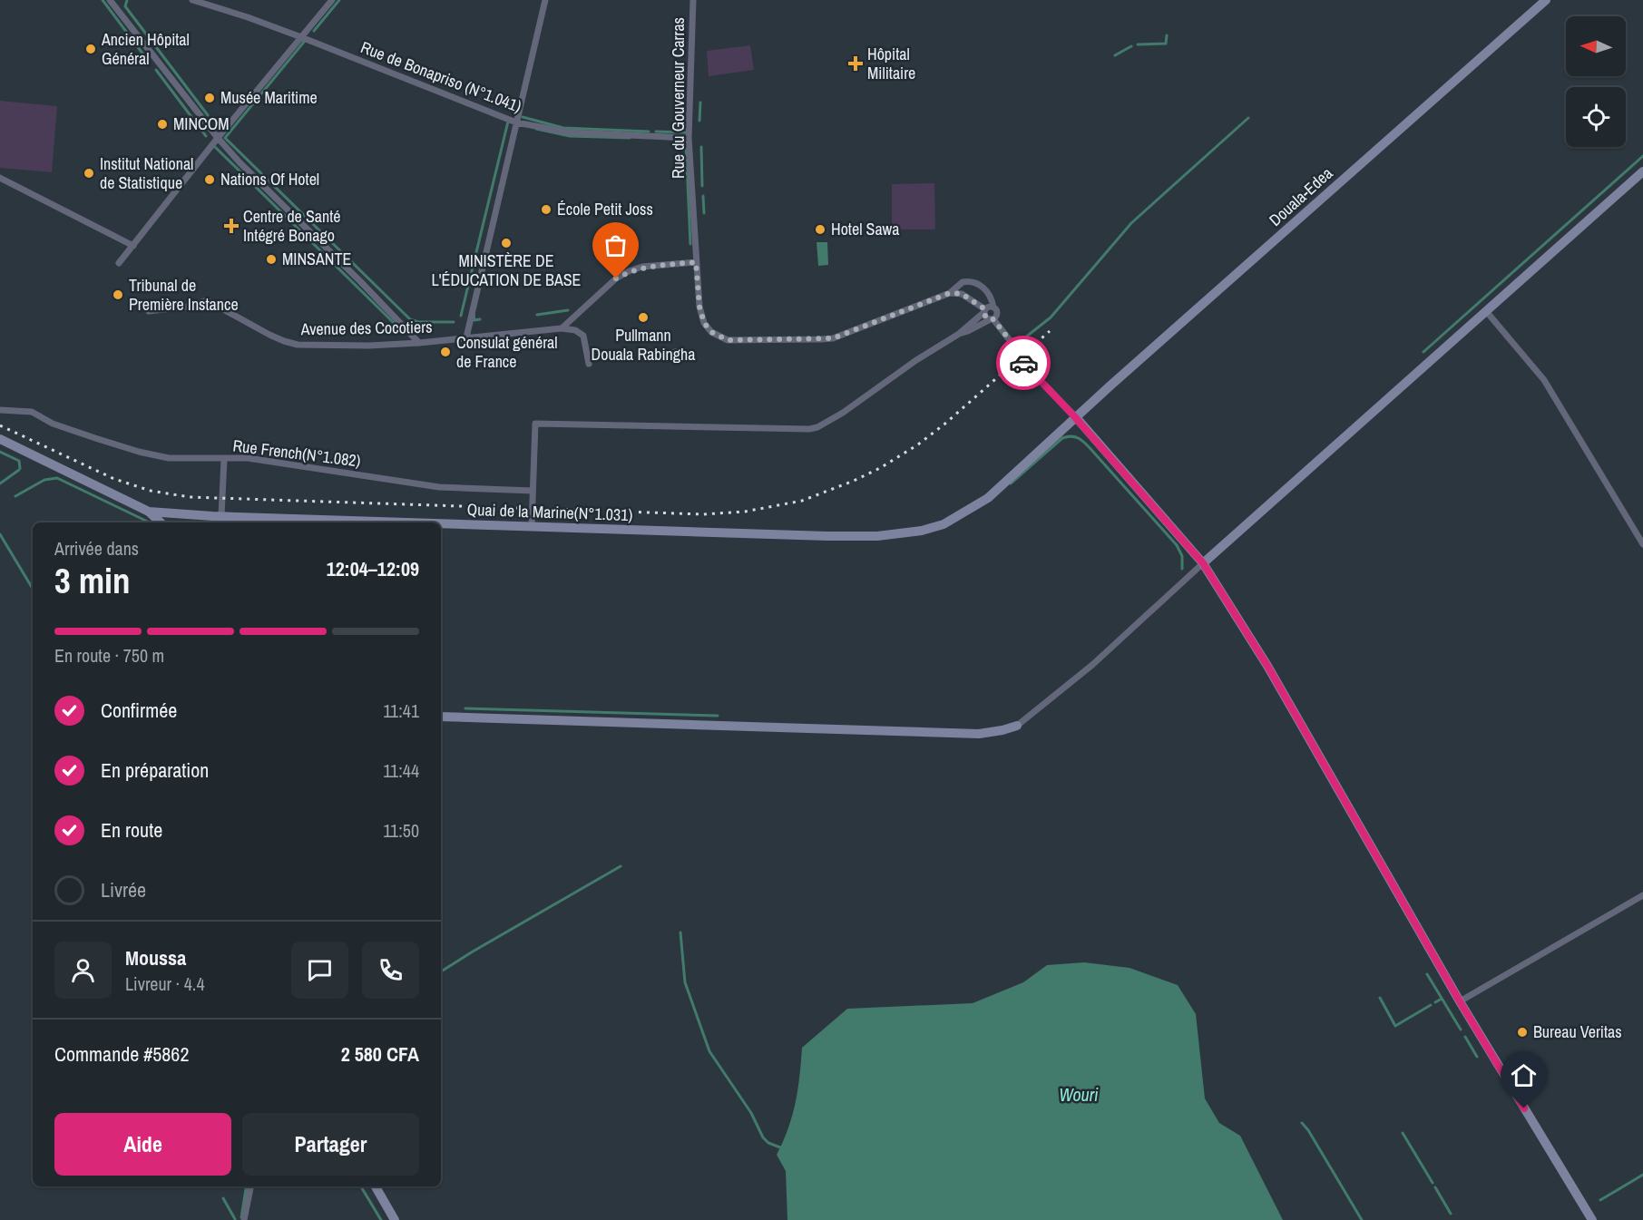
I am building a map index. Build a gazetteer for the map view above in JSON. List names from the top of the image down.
{
  "streets": {
    "main road": ["Douala-Edea", "Quai de la Marine(N°1.031)"],
    "street": [
      "Rue de Bonapriso (N°1.041)",
      "Rue du Gouverneur Carras",
      "Avenue des Cocotiers",
      "Rue French(N°1.082)"
    ]
  },
  "crossings": [
    ["Rue de Bonapriso (N°1.041)", "Rue du Gouverneur Carras"],
    ["Douala-Edea", "Quai de la Marine(N°1.031)"]
  ],
  "water": ["Wouri"],
  "places": {
    "other": [
      "Ancien Hôpital Général",
      "Musée Maritime",
      "MINCOM",
      "Institut National de Statistique",
      "Nations Of Hotel",
      "École Petit Joss",
      "Hotel Sawa",
      "MINISTÈRE DE L'ÉDUCATION DE BASE",
      "MINSANTE",
      "Tribunal de Première Instance",
      "Pullmann Douala Rabingha",
      "Consulat général de France",
      "Bureau Veritas"
    ],
    "health": ["Hôpital Militaire", "Centre de Santé Intégré Bonago"]
  },
  "north": "left",
  "page": {
    "heading": ["3 min", "Arrivée dans", "12:04–12:09"],
    "panel": [
      "Moussa",
      "Livreur · 4.4",
      "Commande #5862",
      "2 580 CFA"
    ],
    "bar": "En route · 750 m",
    "list": [
      ["Confirmée", "11:41"],
      ["En préparation", "11:44"],
      ["En route", "11:50"],
      "Livrée"
    ],
    "buttons": ["Aide", "Partager"]
  }
}
